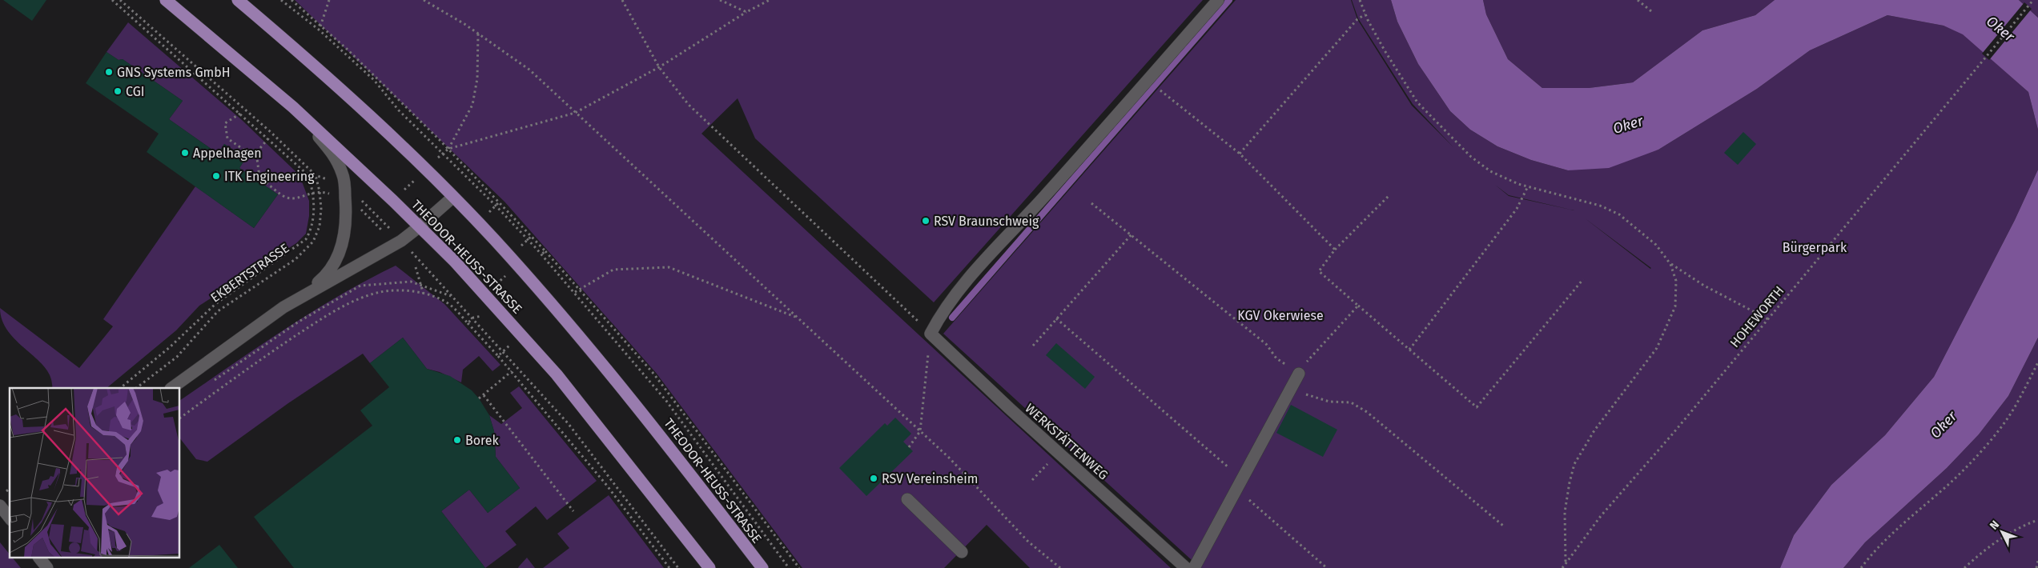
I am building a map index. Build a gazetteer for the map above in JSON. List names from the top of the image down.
{
  "streets": {
    "main road": ["THEODOR-HEUSS-STRASSE"],
    "street": ["WERKSTÄTTENWEG"],
    "path": ["EKBERTSTRASSE", "HOHEWORTH"]
  },
  "water": ["Oker"],
  "parks": ["Bürgerpark", "KGV Okerwiese"],
  "places": [
    "GNS Systems GmbH",
    "CGI",
    "Appelhagen",
    "ITK Engineering",
    "RSV Braunschweig",
    "Borek",
    "RSV Vereinsheim"
  ],
  "north": "top left"
}
